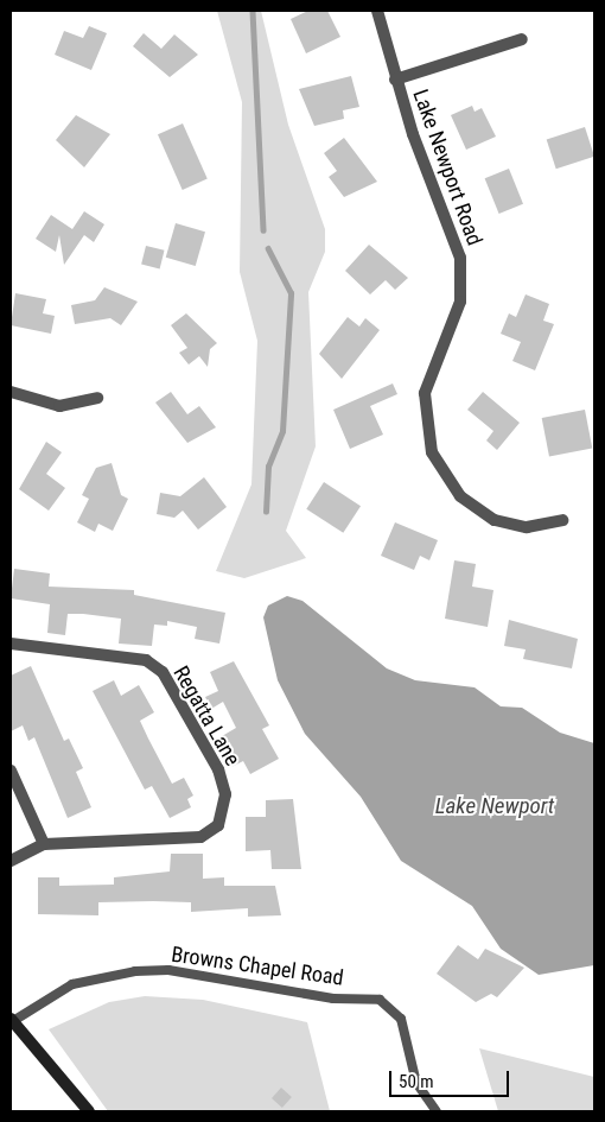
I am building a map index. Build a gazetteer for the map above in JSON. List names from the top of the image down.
{
  "streets": {
    "street": ["Lake Newport Road", "Regatta Lane"],
    "lane": ["Browns Chapel Road"]
  },
  "water": ["Lake Newport"],
  "scale_bar": "50 m"
}
